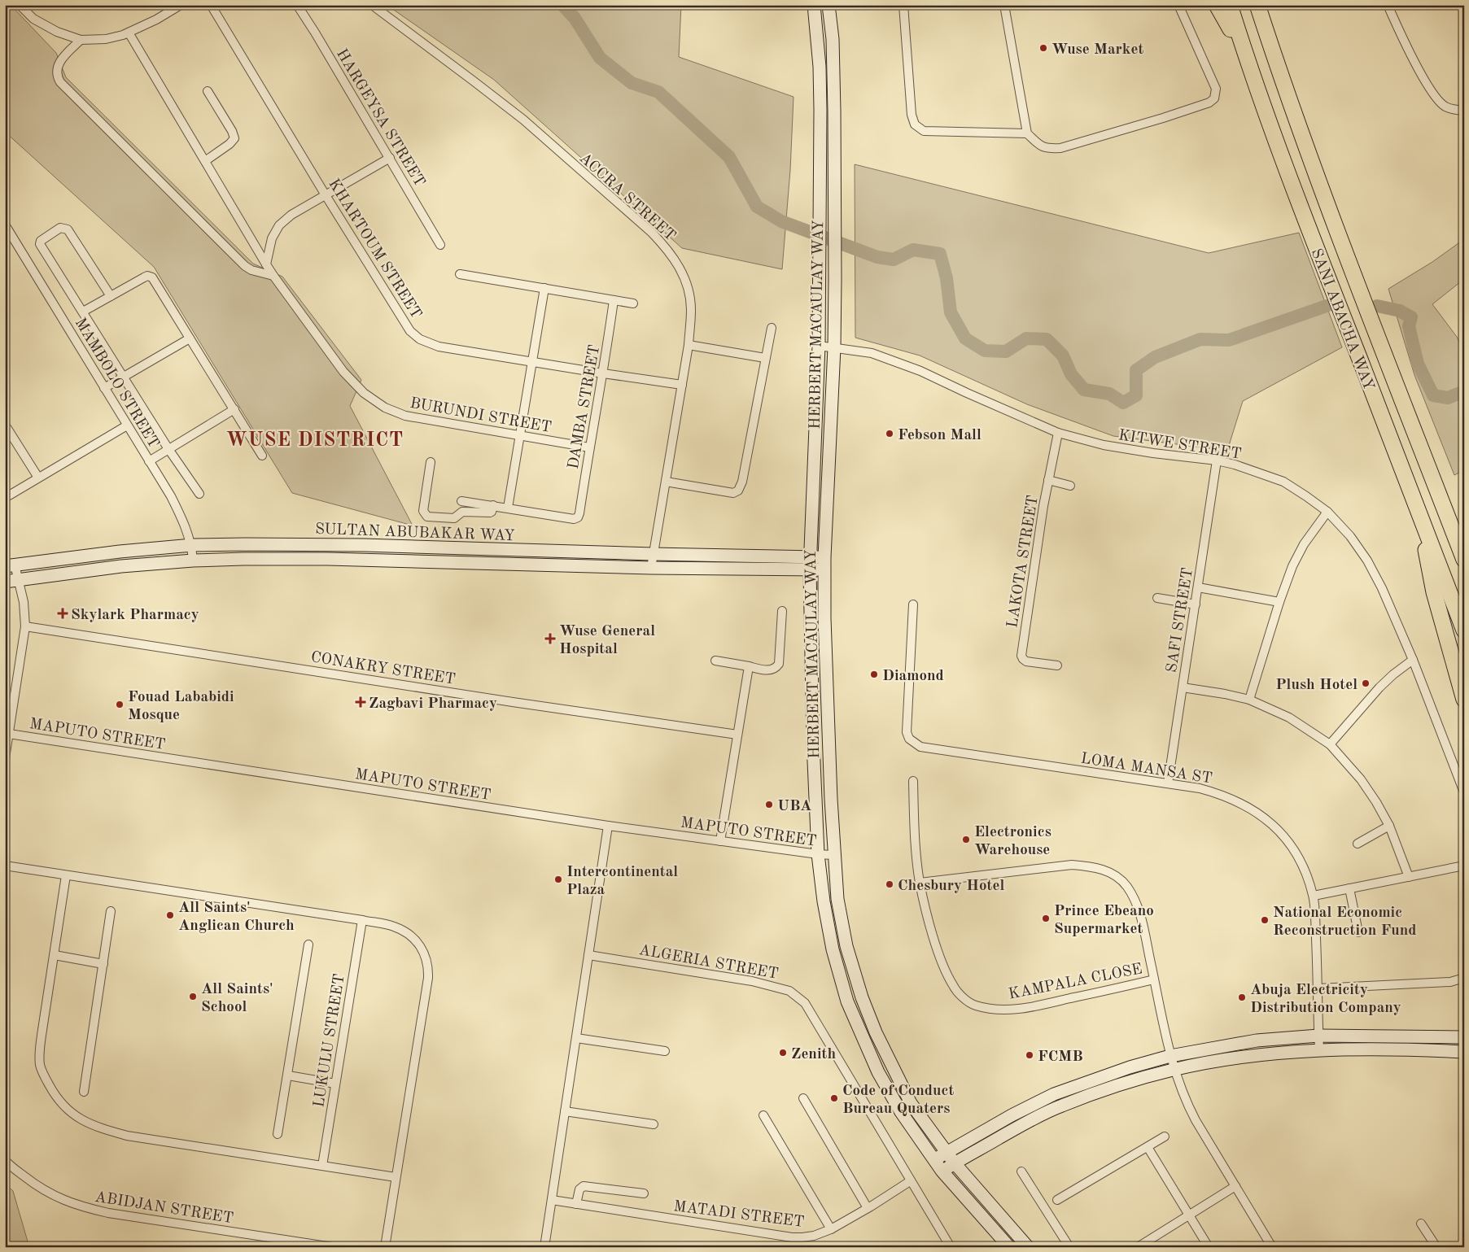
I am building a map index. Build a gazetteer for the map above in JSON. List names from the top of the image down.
{
  "streets": {
    "highway": ["SANI ABACHA WAY"],
    "main road": ["HERBERT MACAULAY WAY", "SULTAN ABUBAKAR WAY"],
    "street": [
      "HARGEYSA STREET",
      "ACCRA STREET",
      "KHARTOUM STREET",
      "MAMBOLO STREET",
      "DAMBA STREET",
      "BURUNDI STREET",
      "KITWE STREET",
      "LAKOTA STREET",
      "SAFI STREET",
      "CONAKRY STREET",
      "MAPUTO STREET",
      "LOMA MANSA ST",
      "ALGERIA STREET",
      "KAMPALA CLOSE",
      "LUKULU STREET",
      "ABIDJAN STREET",
      "MATADI STREET"
    ]
  },
  "crossings": [
    ["ACCRA STREET", "KHARTOUM STREET"],
    ["ACCRA STREET", "SULTAN ABUBAKAR WAY"],
    ["KHARTOUM STREET", "DAMBA STREET"],
    ["HERBERT MACAULAY WAY", "KITWE STREET"],
    ["HERBERT MACAULAY WAY", "SULTAN ABUBAKAR WAY"],
    ["HERBERT MACAULAY WAY", "MAPUTO STREET"],
    ["MAMBOLO STREET", "SULTAN ABUBAKAR WAY"],
    ["DAMBA STREET", "BURUNDI STREET"],
    ["KITWE STREET", "LAKOTA STREET"],
    ["KITWE STREET", "SAFI STREET"],
    ["SAFI STREET", "LOMA MANSA ST"],
    ["ALGERIA STREET", "MATADI STREET"]
  ],
  "districts": ["WUSE DISTRICT"],
  "places": {
    "other": [
      "Wuse Market",
      "Febson Mall",
      "Diamond",
      "Plush Hotel",
      "Fouad Lababidi Mosque",
      "UBA",
      "Electronics Warehouse",
      "Intercontinental Plaza",
      "Chesbury Hotel",
      "All Saints' Anglican Church",
      "Prince Ebeano Supermarket",
      "National Economic Reconstruction Fund",
      "All Saints' School",
      "Abuja Electricity Distribution Company",
      "Zenith",
      "FCMB",
      "Code of Conduct Bureau Quaters"
    ],
    "health": ["Skylark Pharmacy", "Wuse General Hospital", "Zagbavi Pharmacy"]
  }
}
